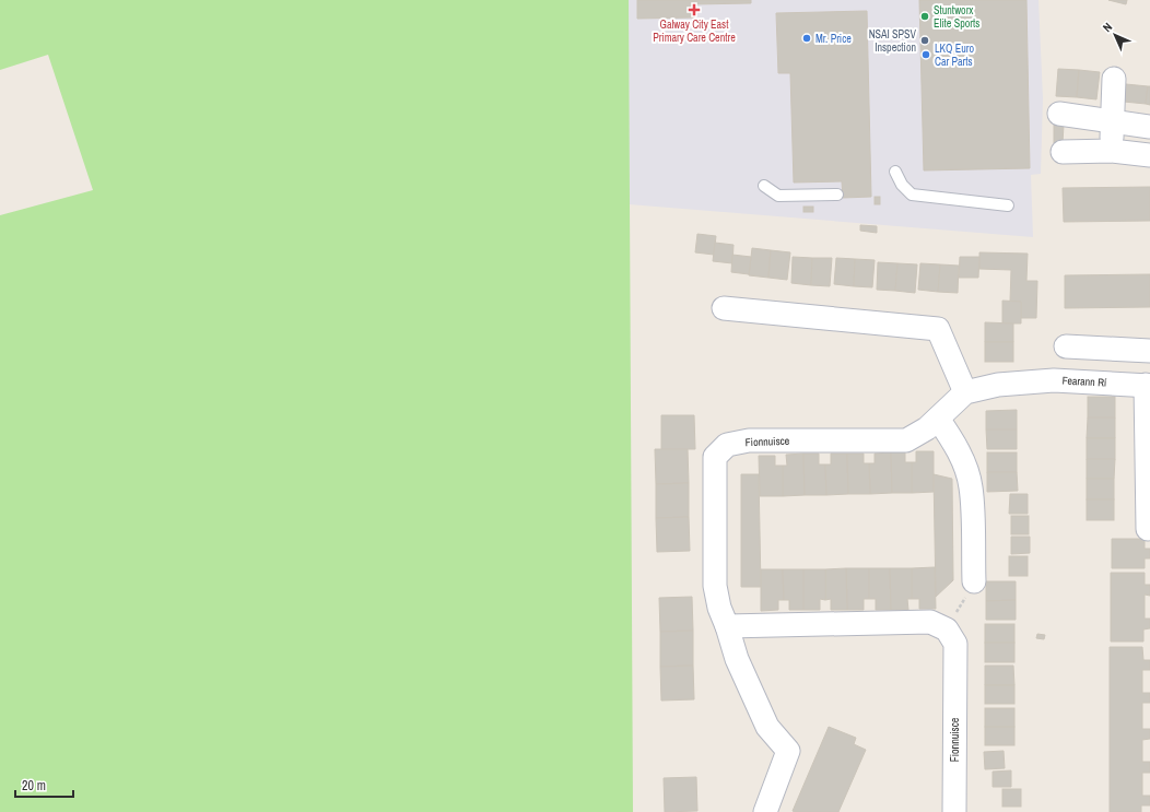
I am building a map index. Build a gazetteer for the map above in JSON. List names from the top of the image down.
{
  "streets": {
    "street": ["Fearann Rí", "Fionnuisce"]
  },
  "crossings": [
    ["Fearann Rí", "Fionnuisce"]
  ],
  "places": {
    "health": ["Galway City East Primary Care Centre"],
    "other": [
      "Stuntworx Elite Sports",
      "Mr. Price",
      "NSAI SPSV Inspection",
      "LKQ Euro Car Parts"
    ]
  },
  "scale_bar": "20 m",
  "north": "top left"
}
